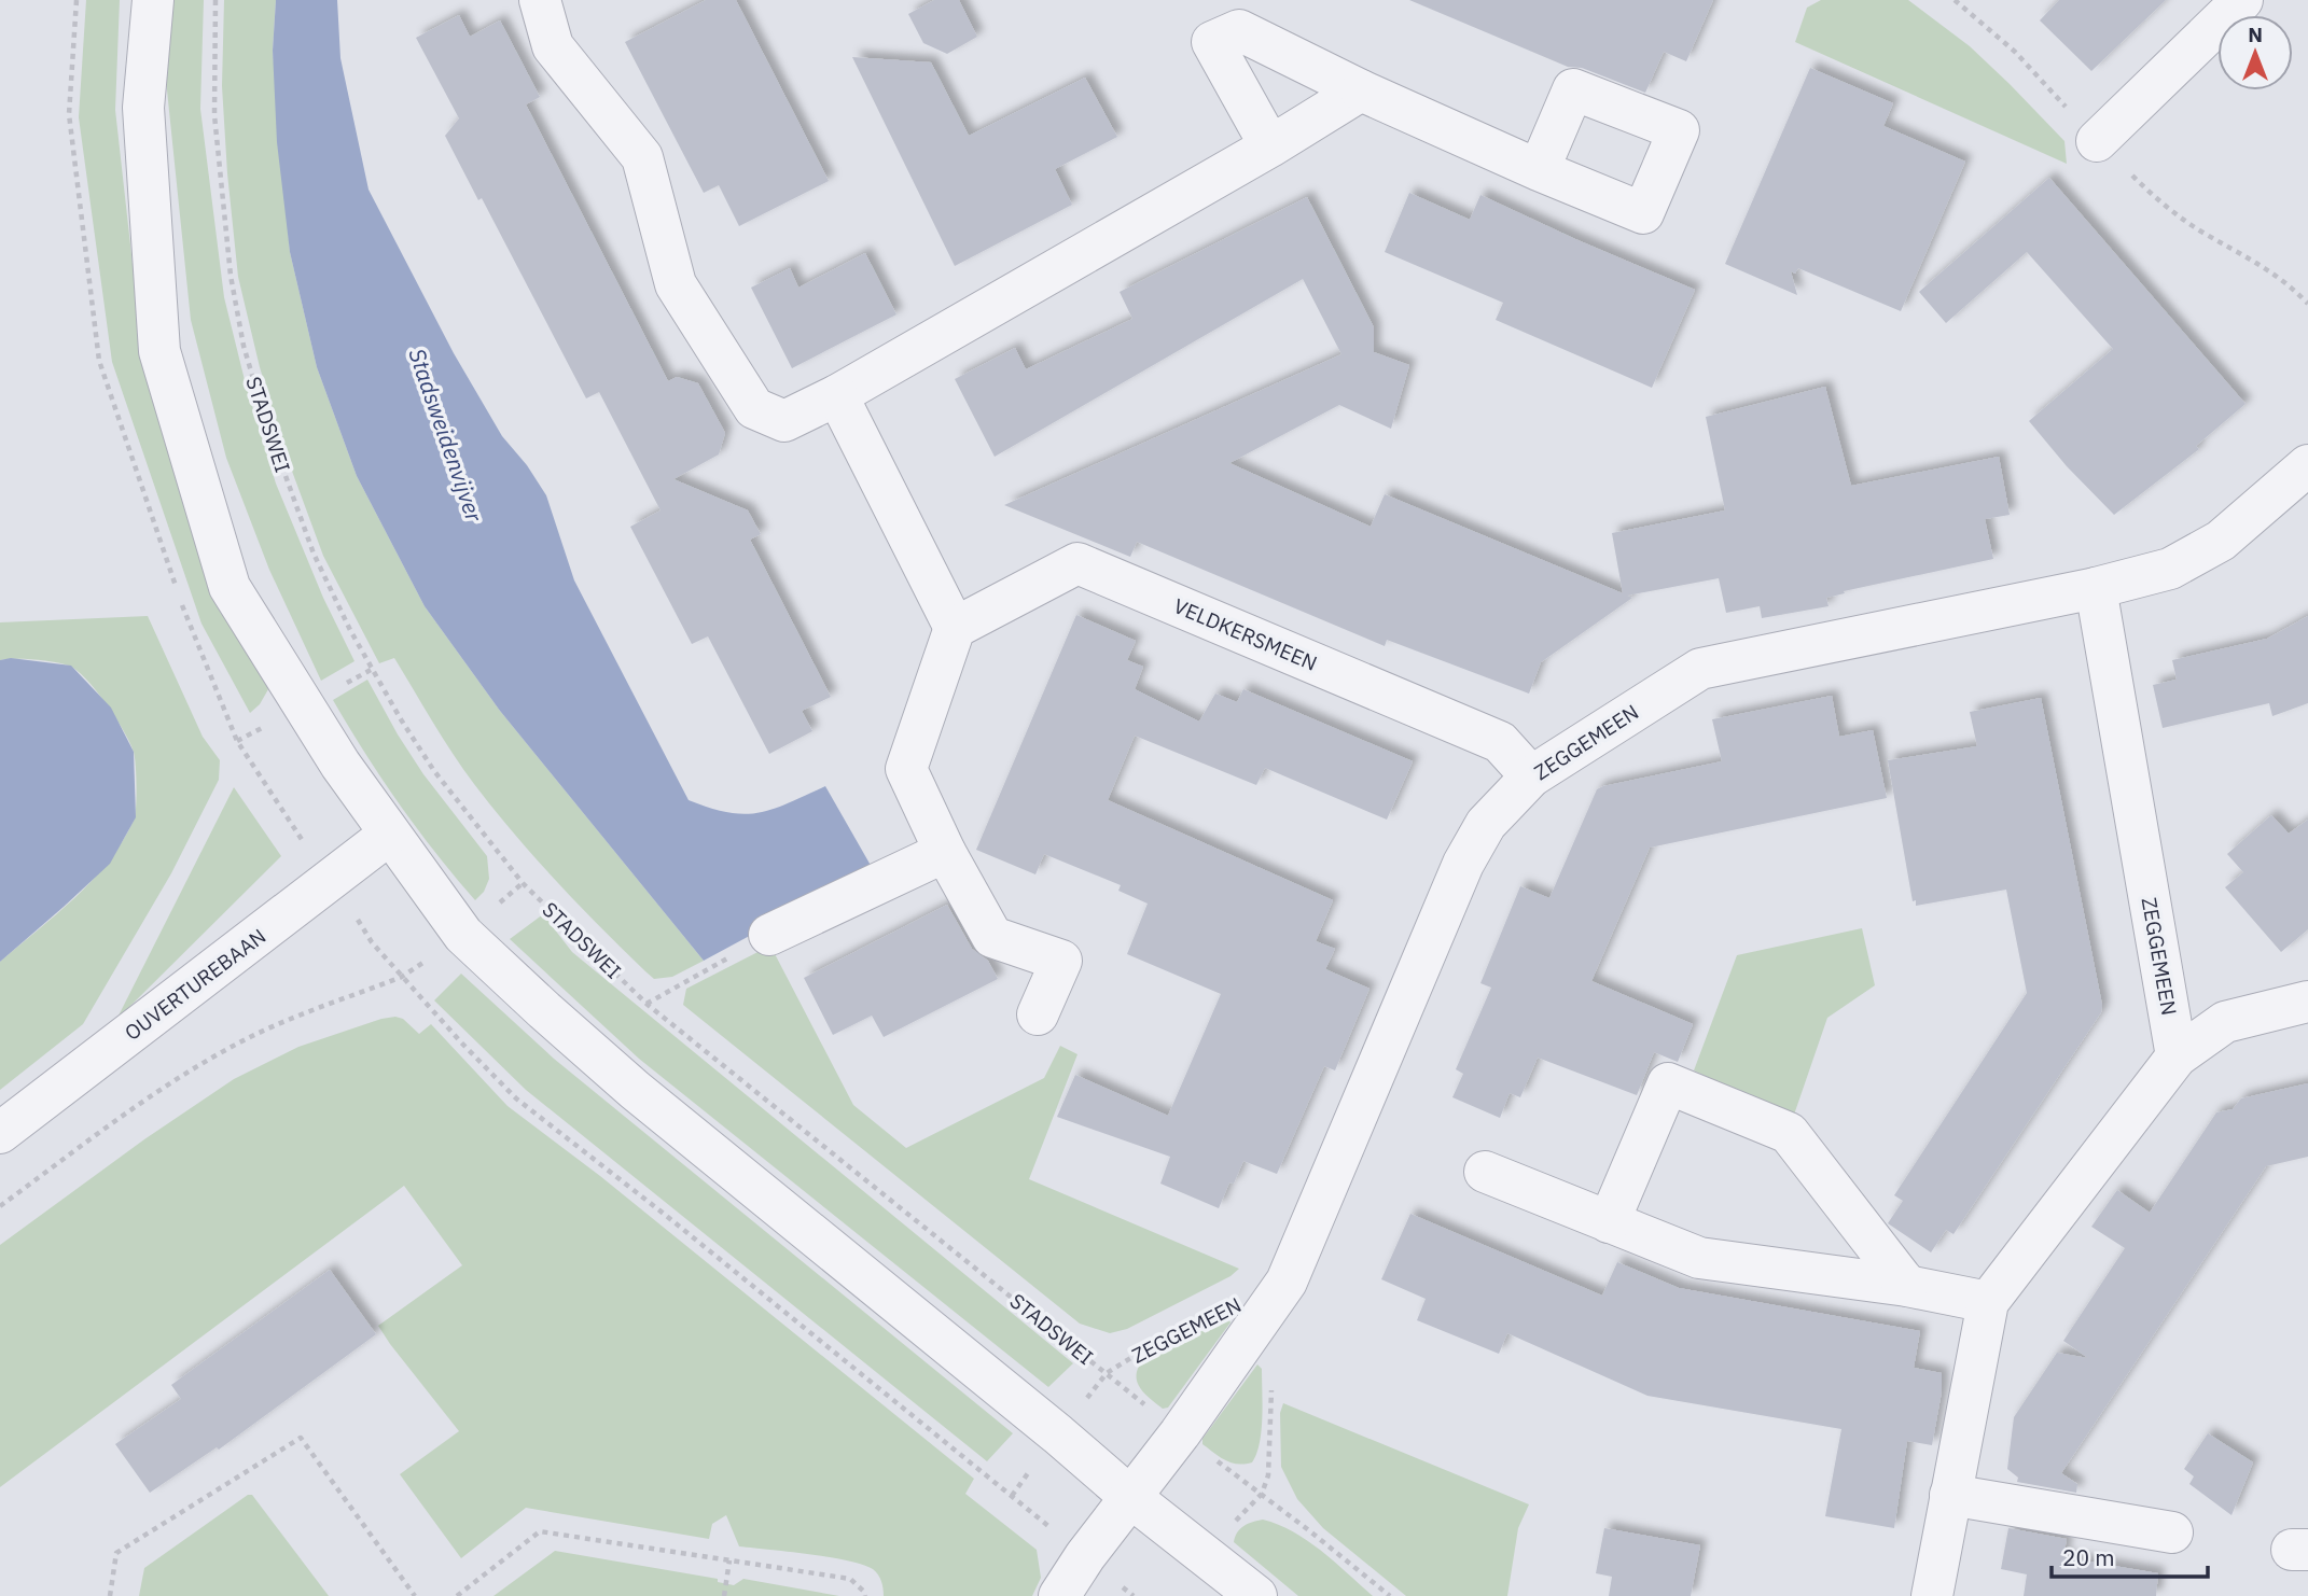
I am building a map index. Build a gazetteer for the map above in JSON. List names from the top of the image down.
{
  "streets": {
    "street": ["VELDKERSMEEN", "ZEGGEMEEN", "OUVERTUREBAAN"],
    "path": ["STADSWEI"]
  },
  "crossings": [
    ["STADSWEI", "ZEGGEMEEN"],
    ["VELDKERSMEEN", "ZEGGEMEEN"]
  ],
  "water": ["Stadsweidenvijver"],
  "scale_bar": "20 m",
  "north": "top"
}
